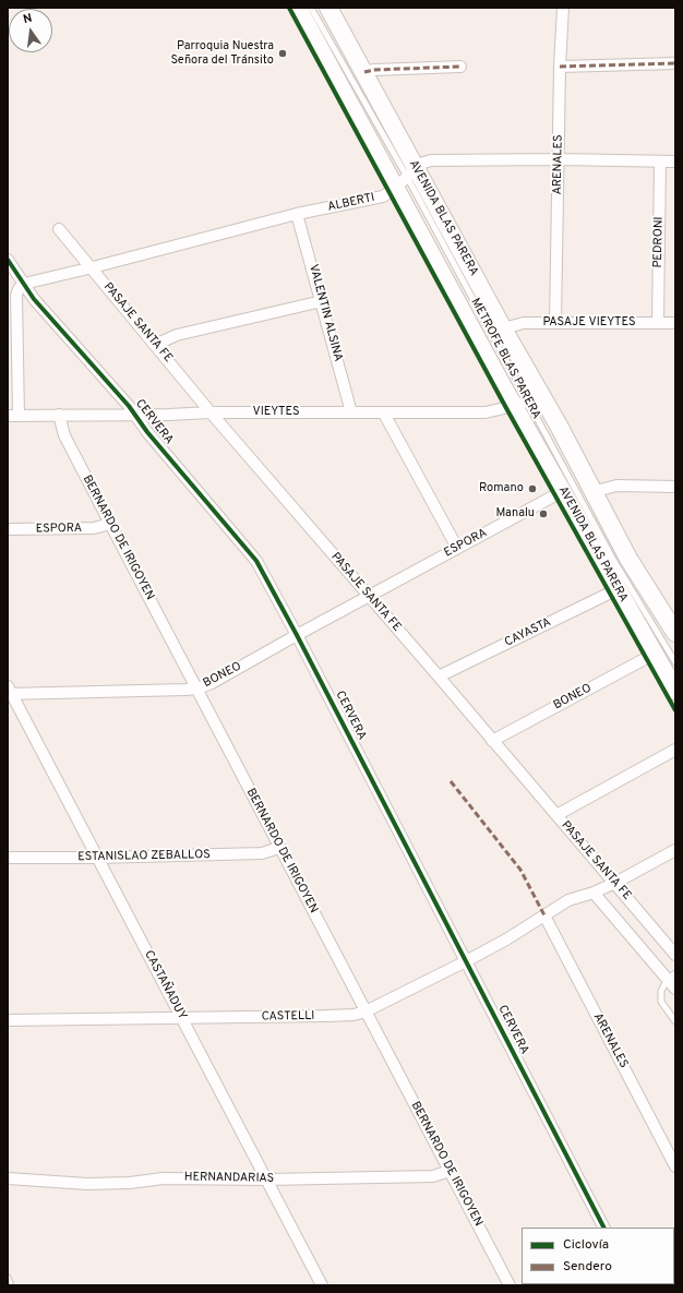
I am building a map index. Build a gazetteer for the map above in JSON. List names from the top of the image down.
{
  "streets": {
    "main road": ["AVENIDA BLAS PARERA"],
    "street": [
      "ARENALES",
      "ALBERTI",
      "PEDRONI",
      "VALENTIN ALSINA",
      "PASAJE SANTA FE",
      "PASAJE VIEYTES",
      "VIEYTES",
      "CERVERA",
      "ESPORA",
      "BERNARDO DE IRIGOYEN",
      "CAYASTA",
      "BONEO",
      "ESTANISLAO ZEBALLOS",
      "CASTAÑADUY",
      "CASTELLI",
      "HERNANDARIAS"
    ],
    "lane": ["METROFE BLAS PARERA"]
  },
  "crossings": [
    ["ARENALES", "ALBERTI"],
    ["ARENALES", "PASAJE VIEYTES"],
    ["ARENALES", "CASTELLI"],
    ["ALBERTI", "AVENIDA BLAS PARERA"],
    ["ALBERTI", "PEDRONI"],
    ["ALBERTI", "VALENTIN ALSINA"],
    ["ALBERTI", "PASAJE SANTA FE"],
    ["ALBERTI", "CERVERA"],
    ["AVENIDA BLAS PARERA", "PASAJE VIEYTES"],
    ["AVENIDA BLAS PARERA", "METROFE BLAS PARERA"],
    ["AVENIDA BLAS PARERA", "VIEYTES"],
    ["AVENIDA BLAS PARERA", "ESPORA"],
    ["AVENIDA BLAS PARERA", "CAYASTA"],
    ["AVENIDA BLAS PARERA", "BONEO"],
    ["PEDRONI", "PASAJE VIEYTES"],
    ["VALENTIN ALSINA", "VIEYTES"],
    ["PASAJE SANTA FE", "VIEYTES"],
    ["PASAJE SANTA FE", "ESPORA"],
    ["PASAJE SANTA FE", "CAYASTA"],
    ["PASAJE SANTA FE", "BONEO"],
    ["METROFE BLAS PARERA", "VIEYTES"],
    ["VIEYTES", "CERVERA"],
    ["VIEYTES", "BERNARDO DE IRIGOYEN"],
    ["CERVERA", "BONEO"],
    ["CERVERA", "CASTELLI"],
    ["ESPORA", "BERNARDO DE IRIGOYEN"],
    ["ESPORA", "BONEO"],
    ["BERNARDO DE IRIGOYEN", "BONEO"],
    ["BERNARDO DE IRIGOYEN", "ESTANISLAO ZEBALLOS"],
    ["BERNARDO DE IRIGOYEN", "CASTELLI"],
    ["BERNARDO DE IRIGOYEN", "HERNANDARIAS"],
    ["BONEO", "CASTAÑADUY"],
    ["ESTANISLAO ZEBALLOS", "CASTAÑADUY"],
    ["CASTAÑADUY", "CASTELLI"],
    ["CASTAÑADUY", "HERNANDARIAS"]
  ],
  "places": ["Parroquia Nuestra Señora del Tránsito", "Romano", "Manalu"],
  "legend": ["Ciclovía", "Sendero"],
  "north": "top"
}
